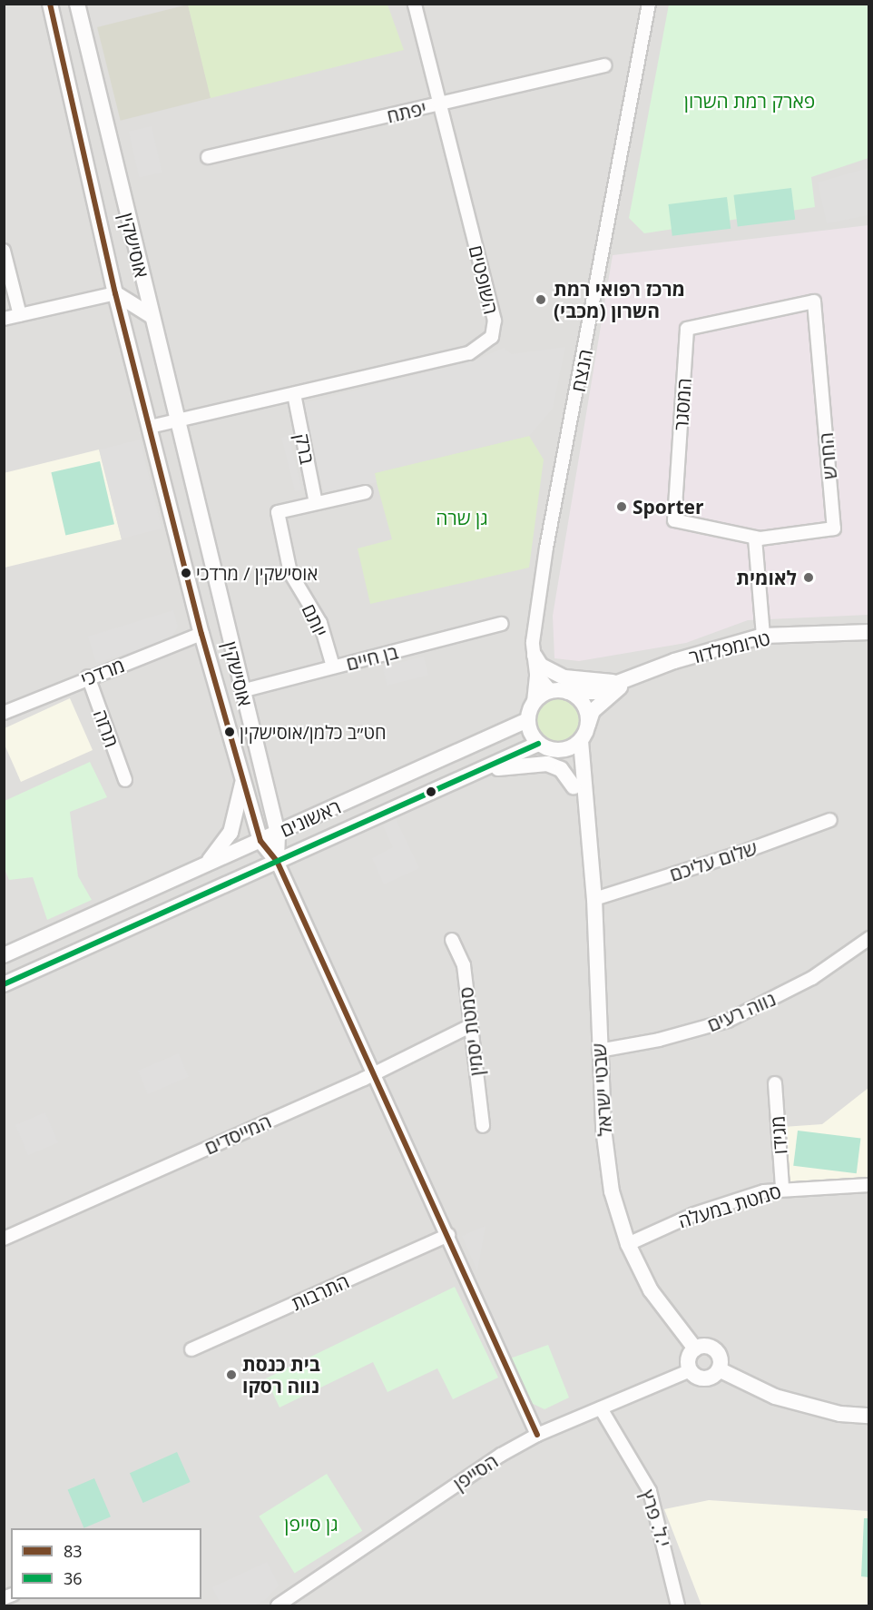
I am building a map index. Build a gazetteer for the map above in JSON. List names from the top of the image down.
{
  "streets": {
    "street": [
      "יפתח",
      "אוסישקין",
      "השופטים",
      "הנצח",
      "המסגר",
      "ברק",
      "החרש",
      "יותם",
      "טרומפלדור",
      "בן חיים",
      "מרדכי",
      "תרזה",
      "ראשונים",
      "שלום עליכם",
      "נווה רעים",
      "סמטת יסמין",
      "שבטי ישראל",
      "המייסדים",
      "מגידו",
      "סמטת במעלה",
      "התרבות",
      "הסייפן",
      "י.ל. פרץ"
    ]
  },
  "crossings": [
    ["יפתח", "השופטים"],
    ["אוסישקין", "השופטים"],
    ["אוסישקין", "בן חיים"],
    ["אוסישקין", "מרדכי"],
    ["אוסישקין", "ראשונים"],
    ["השופטים", "ברק"],
    ["הנצח", "טרומפלדור"],
    ["הנצח", "ראשונים"],
    ["הנצח", "שבטי ישראל"],
    ["המסגר", "החרש"],
    ["ברק", "יותם"],
    ["יותם", "בן חיים"],
    ["טרומפלדור", "ראשונים"],
    ["טרומפלדור", "שבטי ישראל"],
    ["מרדכי", "תרזה"],
    ["ראשונים", "שבטי ישראל"],
    ["שלום עליכם", "שבטי ישראל"],
    ["נווה רעים", "שבטי ישראל"],
    ["סמטת יסמין", "המייסדים"],
    ["שבטי ישראל", "סמטת במעלה"],
    ["שבטי ישראל", "הסייפן"],
    ["מגידו", "סמטת במעלה"],
    ["הסייפן", "י.ל. פרץ"]
  ],
  "parks": ["פארק רמת השרון", "גן שרה", "גן סייפן"],
  "places": [
    "מרכז רפואי רמת השרון (מכבי)",
    "Sporter",
    "אוסישקין / מרדכי",
    "לאומית",
    "חט״ב כלמן/אוסישקין",
    "בית כנסת נווה רסקו"
  ],
  "lines": ["transit line 83", "transit line 36"],
  "legend": ["83", "36"]
}
